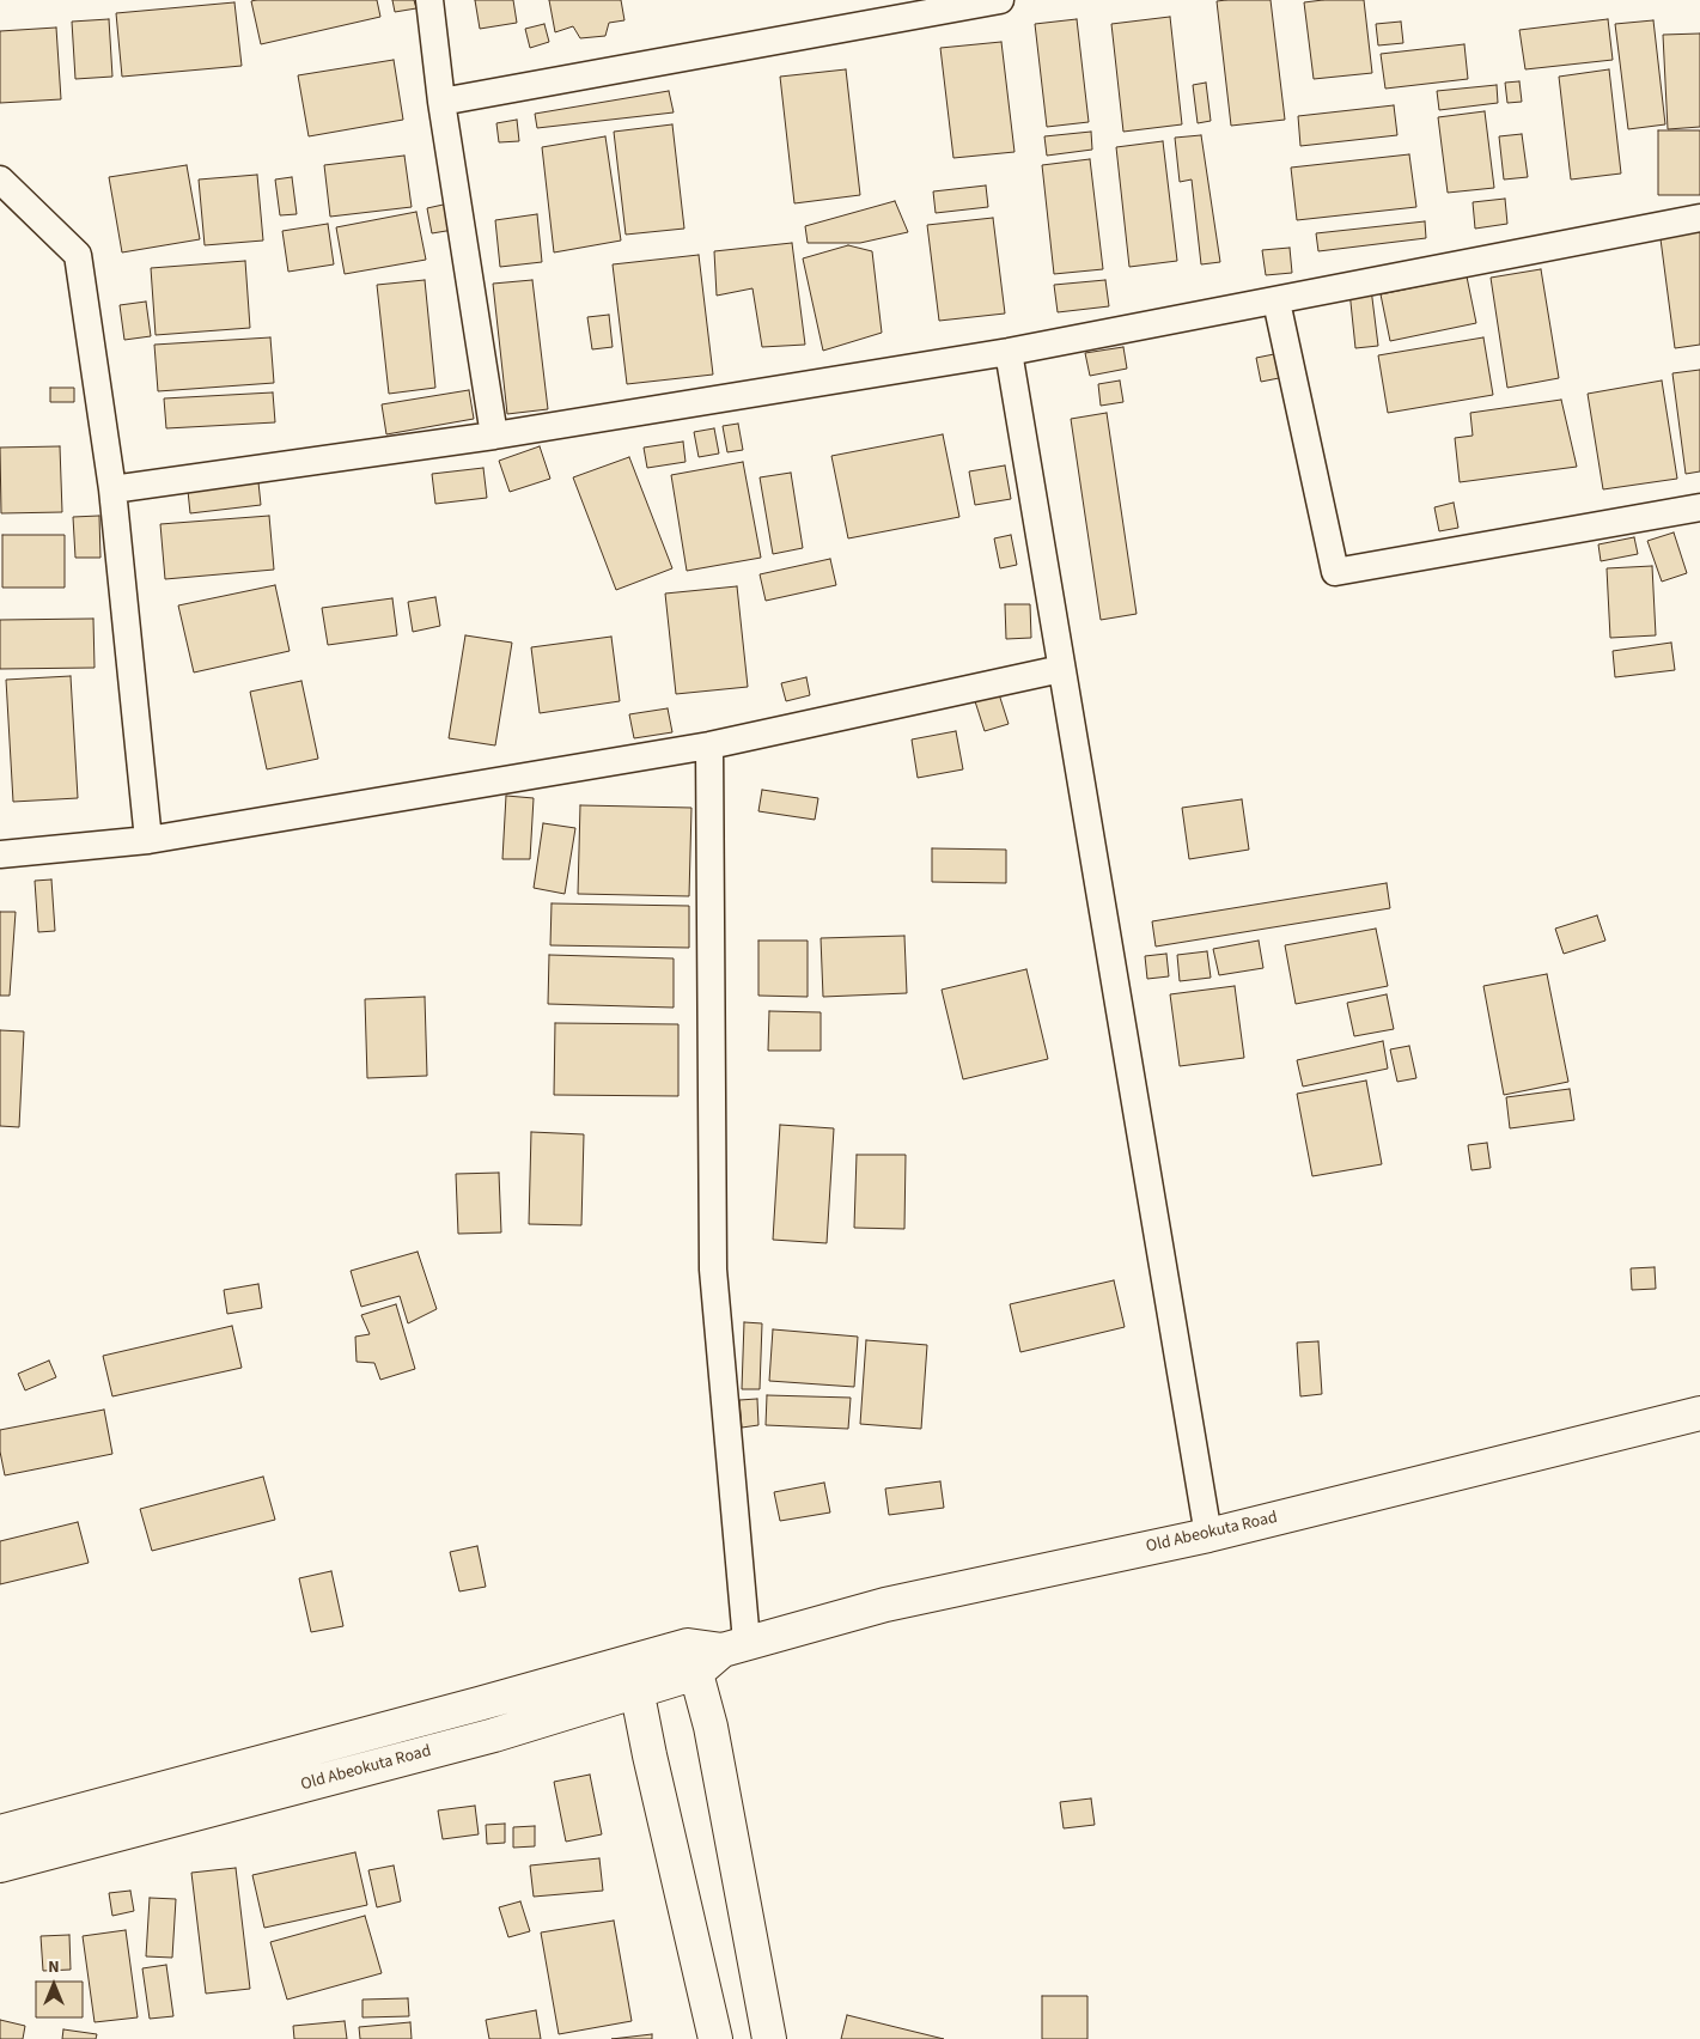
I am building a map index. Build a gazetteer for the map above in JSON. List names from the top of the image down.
{
  "streets": {
    "highway": ["Old Abeokuta Road"]
  },
  "north": "top"
}
